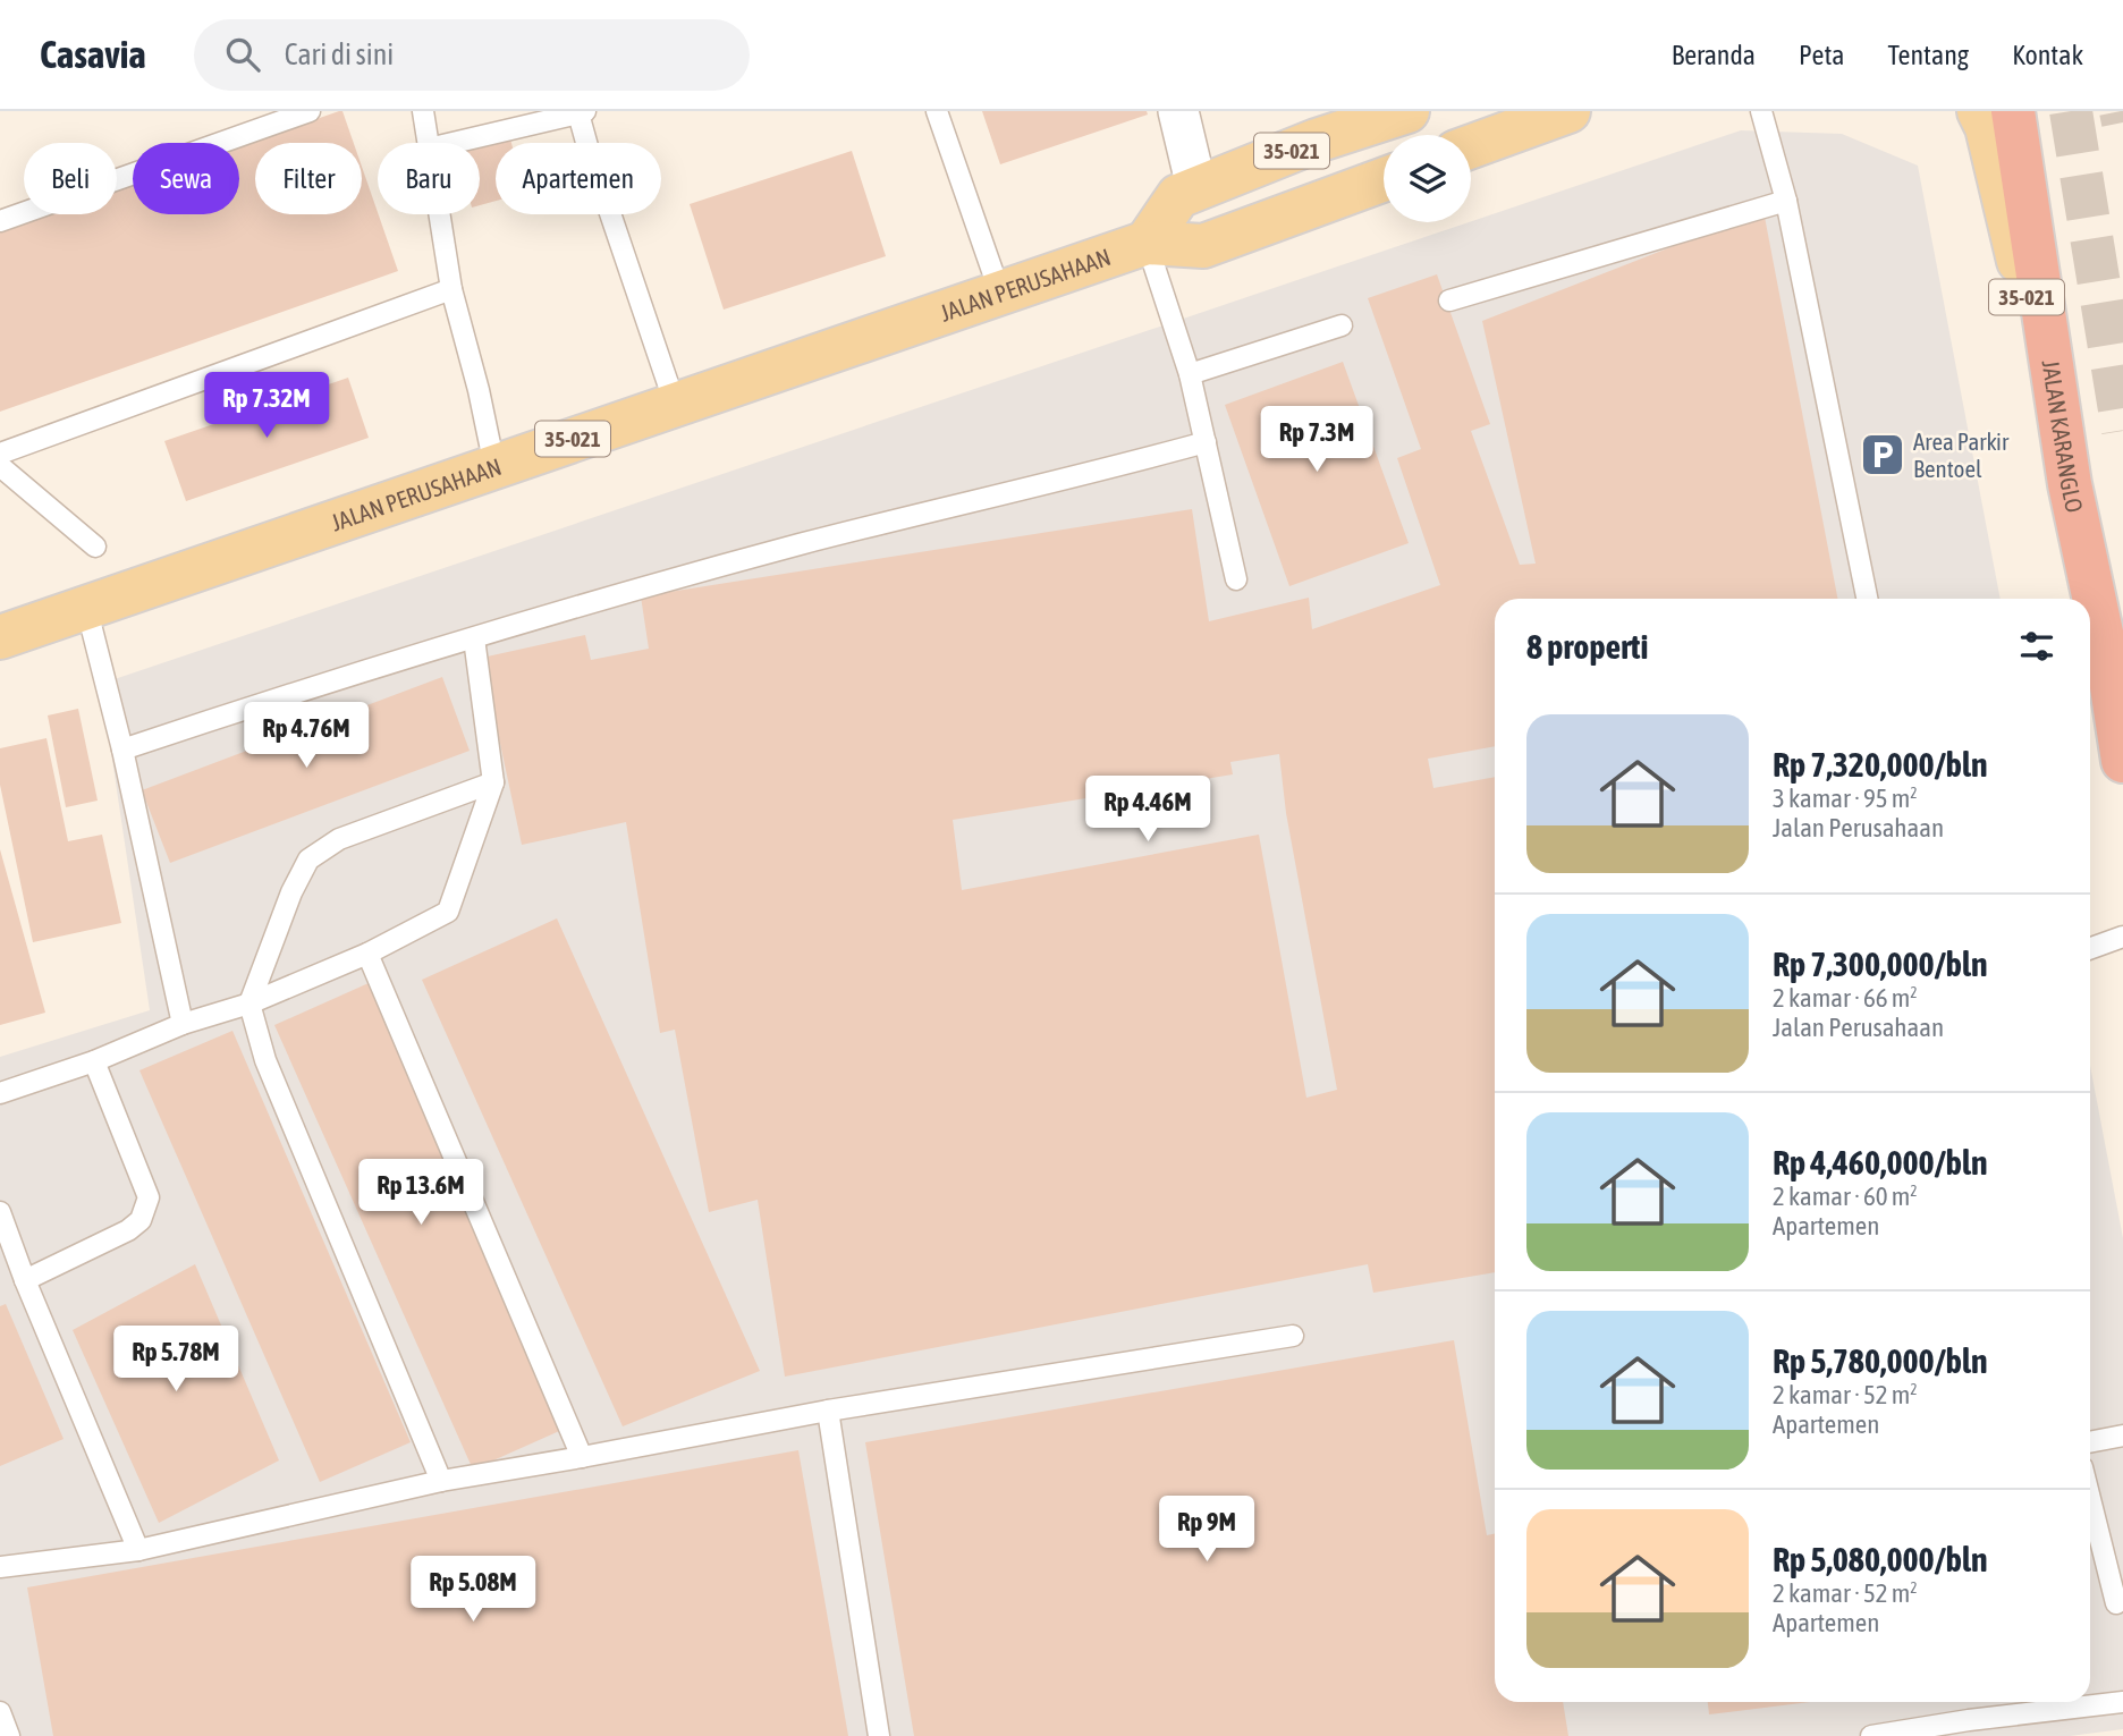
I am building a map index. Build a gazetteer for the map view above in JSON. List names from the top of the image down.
{
  "streets": {
    "highway": ["JALAN KARANGLO"],
    "main road": ["35-021", "JALAN PERUSAHAAN"]
  },
  "crossings": [
    ["35-021", "JALAN PERUSAHAAN"],
    ["35-021", "JALAN KARANGLO"]
  ],
  "places": {
    "parking": ["Area Parkir Bentoel"]
  },
  "page": {
    "header": "Casavia",
    "search": "Cari di sini",
    "nav": [
      "Beranda",
      "Peta",
      "Tentang",
      "Kontak"
    ],
    "chip": [
      "Beli",
      "Sewa",
      "Filter",
      "Baru",
      "Apartemen"
    ],
    "price": [
      "Rp 7.32M",
      "Rp 7.3M",
      "Rp 4.76M",
      "Rp 4.46M",
      "Rp 13.6M",
      "Rp 5.78M",
      "Rp 9M",
      "Rp 5.08M"
    ],
    "heading": "8 properti",
    "list": [
      {
        "name": "Rp 7,320,000/bln",
        "note": "3 kamar · 95 m² · Jalan Perusahaan"
      },
      {
        "name": "Rp 7,300,000/bln",
        "note": "2 kamar · 66 m² · Jalan Perusahaan"
      },
      {
        "name": "Rp 4,460,000/bln",
        "note": "2 kamar · 60 m² · Apartemen"
      },
      {
        "name": "Rp 5,780,000/bln",
        "note": "2 kamar · 52 m² · Apartemen"
      },
      {
        "name": "Rp 5,080,000/bln",
        "note": "2 kamar · 52 m² · Apartemen"
      }
    ]
  }
}
